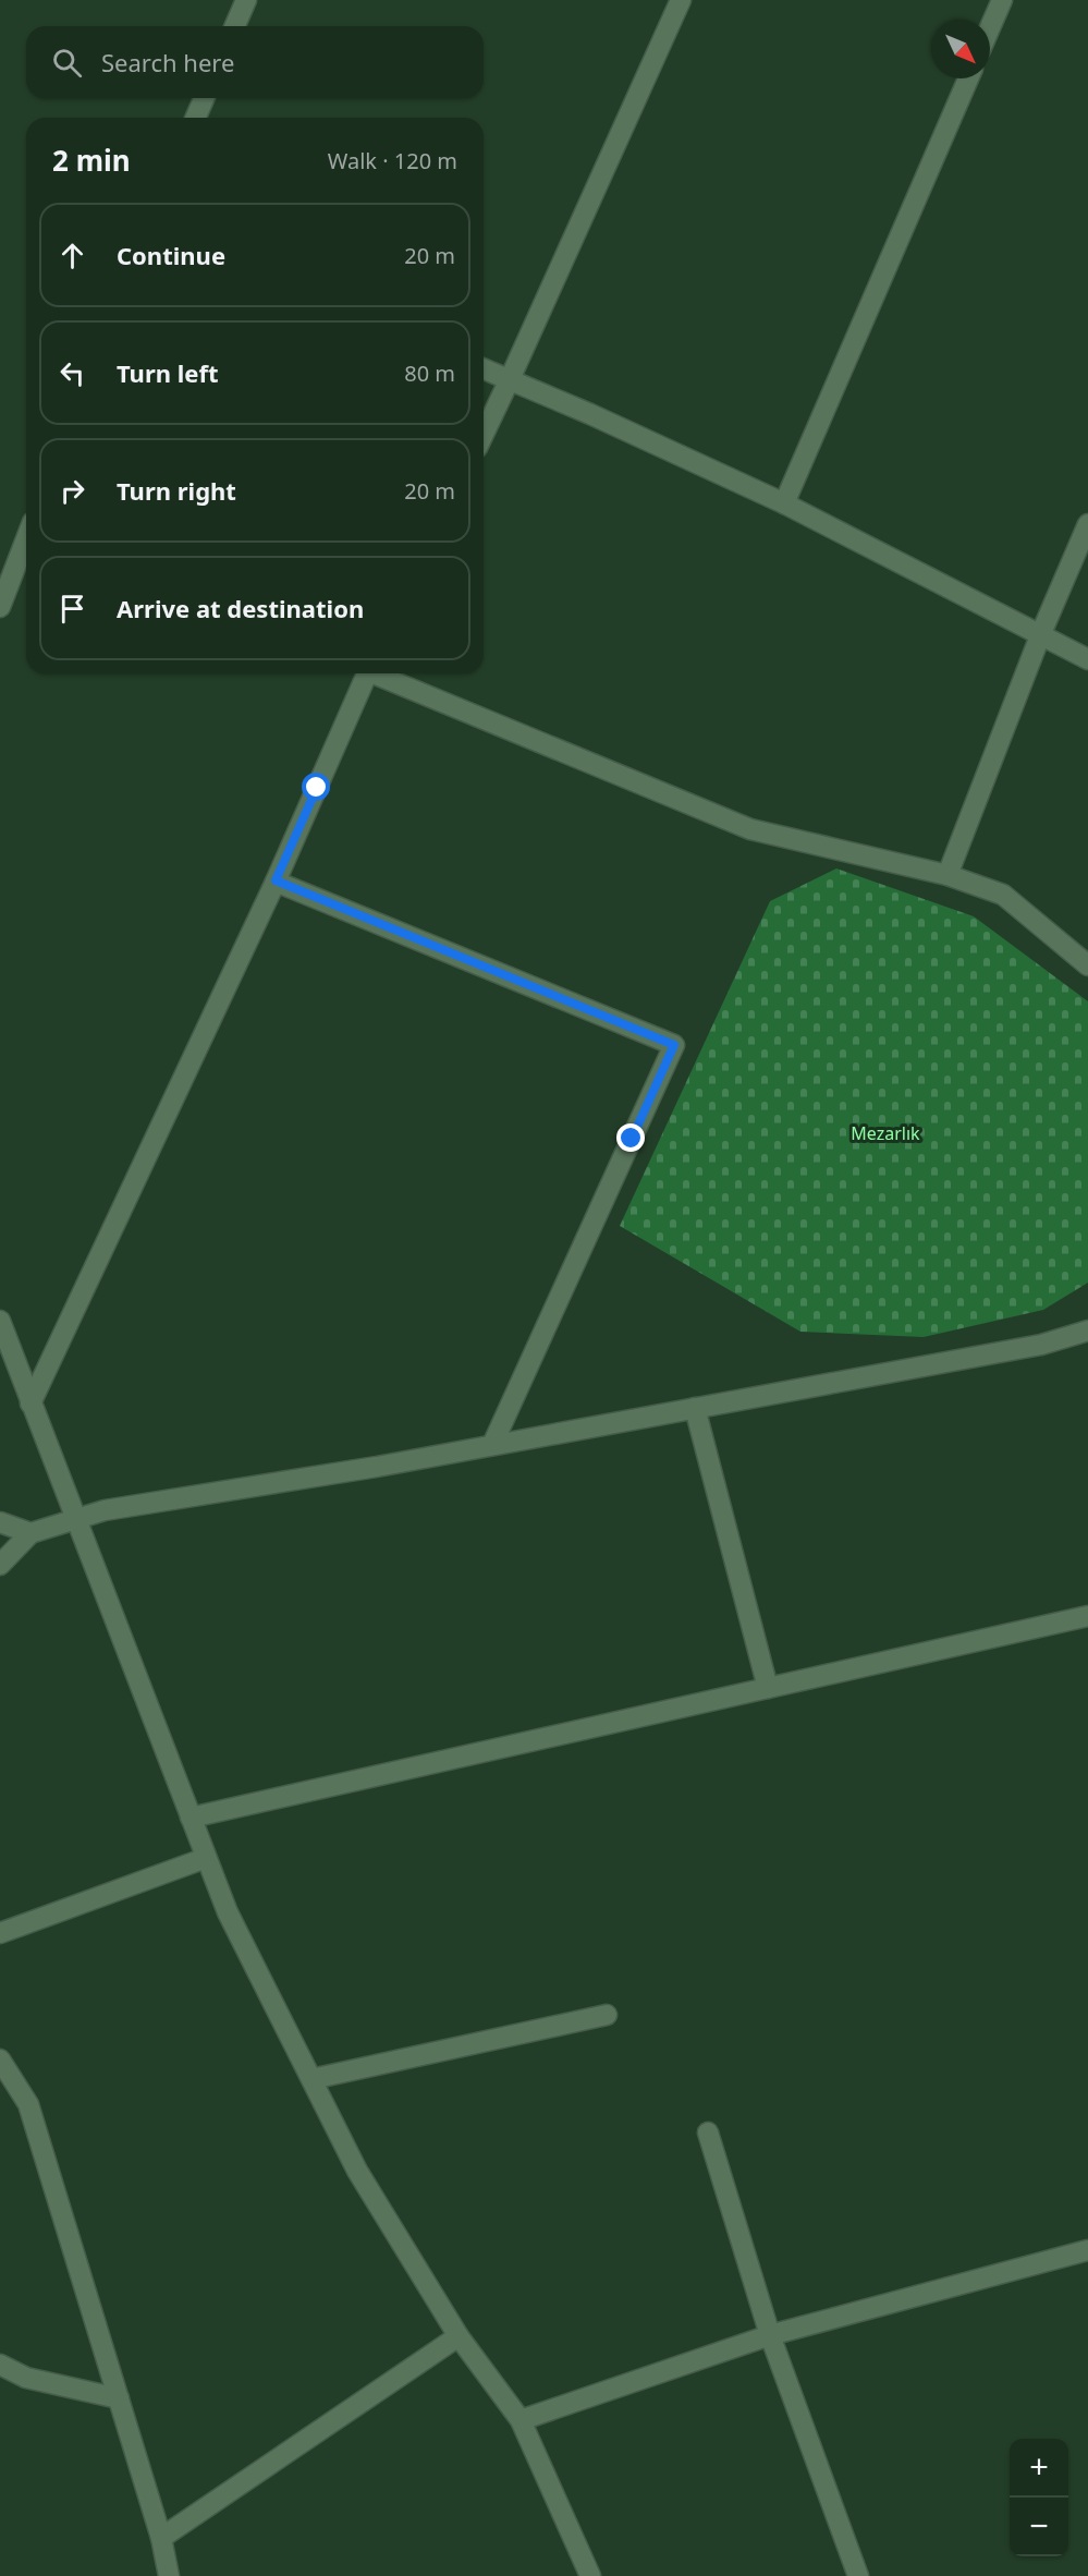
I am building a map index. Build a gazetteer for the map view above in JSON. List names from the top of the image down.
{
  "parks": ["Mezarlık"],
  "north": "bottom right",
  "page": {
    "search": "Search here",
    "heading": ["2 min", "Walk · 120 m"],
    "list": [
      ["Continue", "20 m"],
      ["Turn left", "80 m"],
      ["Turn right", "20 m"],
      "Arrive at destination"
    ],
    "map_buttons": ["+", "−"]
  }
}
